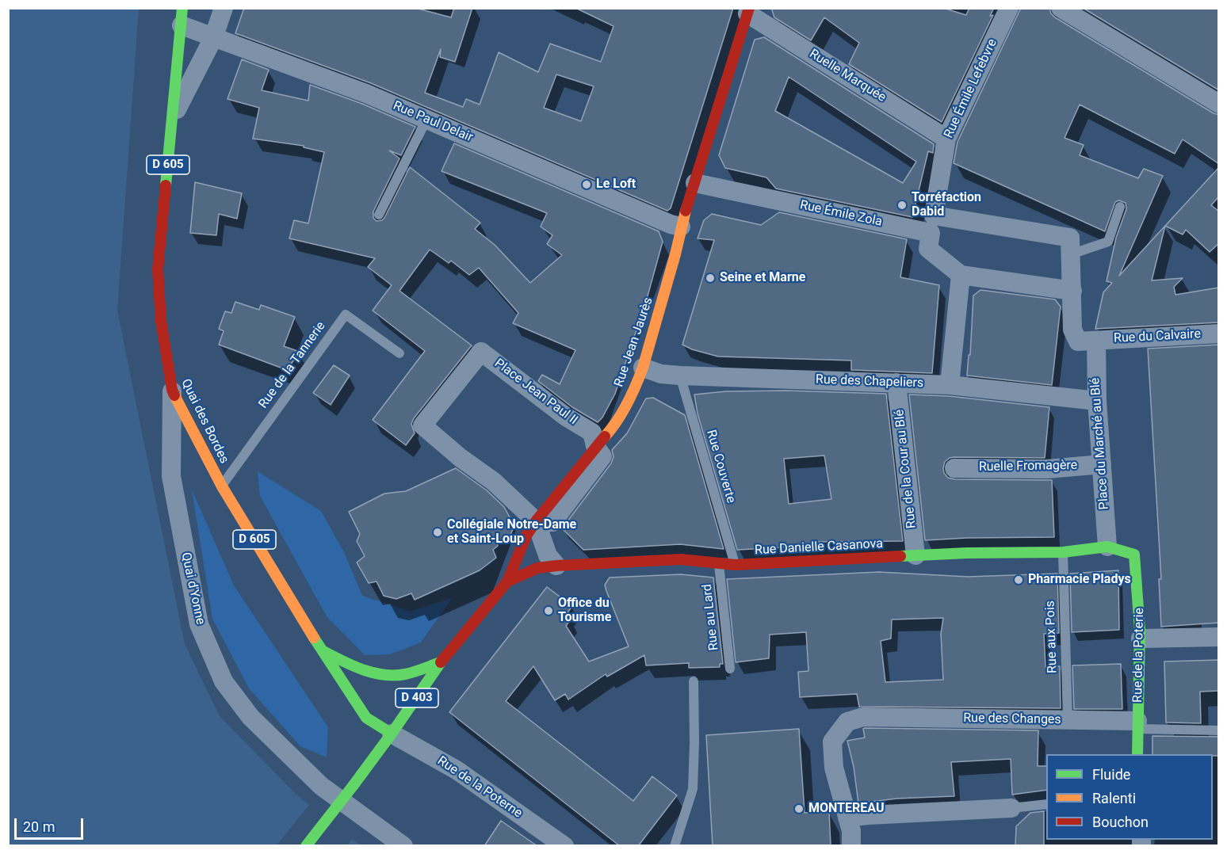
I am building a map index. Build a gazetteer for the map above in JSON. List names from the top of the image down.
{
  "streets": {
    "main road": [
      "D 605",
      "Rue Jean Jaurès",
      "Quai des Bordes",
      "Rue Danielle Casanova",
      "Rue de la Poterie",
      "D 403"
    ],
    "street": [
      "Ruelle Marquée",
      "Rue Émile Lefebvre",
      "Rue Paul Delair",
      "Rue Émile Zola",
      "Rue du Calvaire",
      "Rue des Chapeliers",
      "Place Jean Paul II",
      "Place du Marché au Blé",
      "Ruelle Fromagère",
      "Rue de la Cour au Blé",
      "Quai d'Yonne",
      "Rue des Changes",
      "Rue de la Poterne"
    ],
    "lane": [
      "Rue de la Tannerie",
      "Rue Couverte",
      "Rue au Lard",
      "Rue aux Pois"
    ]
  },
  "crossings": [
    ["Ruelle Marquée", "Rue Émile Lefebvre"],
    ["Ruelle Marquée", "Rue Jean Jaurès"],
    ["Rue Émile Lefebvre", "Rue Émile Zola"],
    ["Rue Paul Delair", "Rue Jean Jaurès"],
    ["Rue Paul Delair", "Quai des Bordes"],
    ["Rue Émile Zola", "Rue Jean Jaurès"],
    ["Rue du Calvaire", "Place du Marché au Blé"],
    ["Rue Jean Jaurès", "Rue des Chapeliers"],
    ["Rue Jean Jaurès", "Place Jean Paul II"],
    ["Rue de la Tannerie", "Quai des Bordes"],
    ["Rue des Chapeliers", "Place du Marché au Blé"],
    ["Rue des Chapeliers", "Rue Couverte"],
    ["Rue des Chapeliers", "Rue de la Cour au Blé"],
    ["Place Jean Paul II", "D 403"],
    ["Quai des Bordes", "Quai d'Yonne"],
    ["Quai des Bordes", "D 403"],
    ["Quai des Bordes", "Rue de la Poterne"],
    ["Place du Marché au Blé", "Ruelle Fromagère"],
    ["Place du Marché au Blé", "Rue Danielle Casanova"],
    ["Rue Couverte", "Rue Danielle Casanova"],
    ["Rue de la Cour au Blé", "Rue Danielle Casanova"],
    ["Rue Danielle Casanova", "Rue au Lard"],
    ["Rue Danielle Casanova", "Rue aux Pois"],
    ["Rue Danielle Casanova", "Rue de la Poterie"],
    ["Rue Danielle Casanova", "D 403"],
    ["Rue aux Pois", "Rue des Changes"],
    ["Rue de la Poterie", "Rue des Changes"],
    ["D 403", "Rue de la Poterne"]
  ],
  "places": [
    "Le Loft",
    "Torréfaction Dabid",
    "Seine et Marne",
    "Collégiale Notre-Dame et Saint-Loup",
    "Pharmacie Pladys",
    "Office du Tourisme",
    "MONTEREAU"
  ],
  "legend": ["Fluide", "Ralenti", "Bouchon"],
  "scale_bar": "20 m"
}
